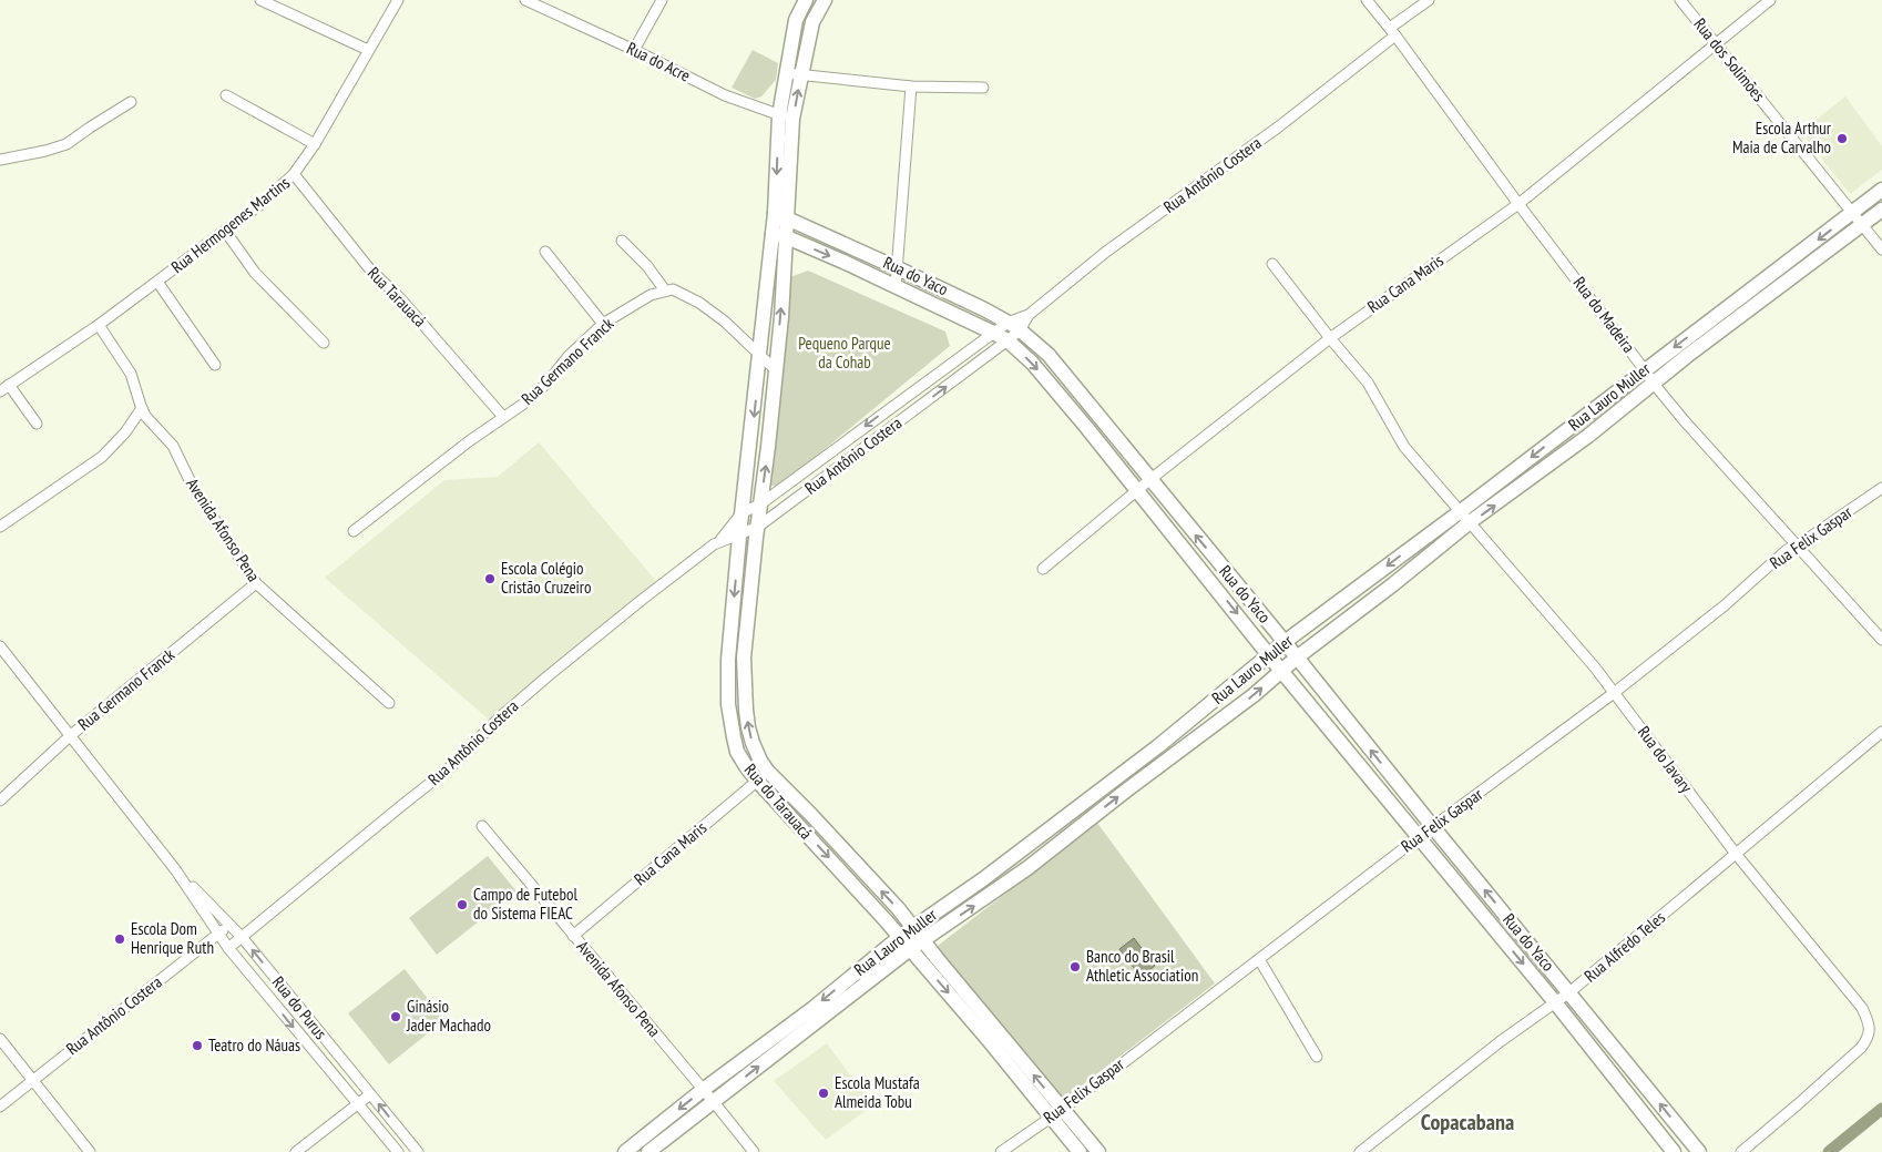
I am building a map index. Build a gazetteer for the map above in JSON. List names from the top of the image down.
{
  "streets": {
    "street": [
      "Rua dos Solimões",
      "Rua do Acre",
      "Rua Antônio Costera",
      "Rua Hermogenes Martins",
      "Rua do Yaco",
      "Rua Cana Maris",
      "Rua Tarauacá",
      "Rua do Madeira",
      "Rua Germano Franck",
      "Rua Lauro Muller",
      "Avenida Afonso Pena",
      "Rua Felix Gaspar",
      "Rua do Javary",
      "Rua do Tarauacá",
      "Rua Alfredo Teles",
      "Rua do Purus"
    ]
  },
  "crossings": [
    ["Rua dos Solimões", "Rua Cana Maris"],
    ["Rua dos Solimões", "Rua Lauro Muller"],
    ["Rua Antônio Costera", "Rua do Yaco"],
    ["Rua Antônio Costera", "Rua do Madeira"],
    ["Rua Antônio Costera", "Rua do Tarauacá"],
    ["Rua Antônio Costera", "Rua do Purus"],
    ["Rua Hermogenes Martins", "Rua Tarauacá"],
    ["Rua Hermogenes Martins", "Avenida Afonso Pena"],
    ["Rua do Yaco", "Rua Cana Maris"],
    ["Rua do Yaco", "Rua Lauro Muller"],
    ["Rua do Yaco", "Rua Felix Gaspar"],
    ["Rua do Yaco", "Rua Alfredo Teles"],
    ["Rua Cana Maris", "Rua do Madeira"],
    ["Rua Cana Maris", "Avenida Afonso Pena"],
    ["Rua Cana Maris", "Rua do Javary"],
    ["Rua Cana Maris", "Rua do Tarauacá"],
    ["Rua Tarauacá", "Rua Germano Franck"],
    ["Rua do Madeira", "Rua Lauro Muller"],
    ["Rua do Madeira", "Rua Felix Gaspar"],
    ["Rua Germano Franck", "Avenida Afonso Pena"],
    ["Rua Germano Franck", "Rua do Purus"],
    ["Rua Lauro Muller", "Avenida Afonso Pena"],
    ["Rua Lauro Muller", "Rua do Javary"],
    ["Rua Lauro Muller", "Rua do Tarauacá"],
    ["Rua Felix Gaspar", "Rua do Javary"],
    ["Rua Felix Gaspar", "Rua do Tarauacá"],
    ["Rua do Javary", "Rua Alfredo Teles"]
  ],
  "districts": ["Copacabana"],
  "parks": ["Pequeno Parque da Cohab"],
  "places": [
    "Escola Arthur Maia de Carvalho",
    "Escola Colégio Cristão Cruzeiro",
    "Campo de Futebol do Sistema FIEAC",
    "Escola Dom Henrique Ruth",
    "Banco do Brasil Athletic Association",
    "Ginásio Jader Machado",
    "Teatro do Náuas",
    "Escola Mustafa Almeida Tobu"
  ]
}
